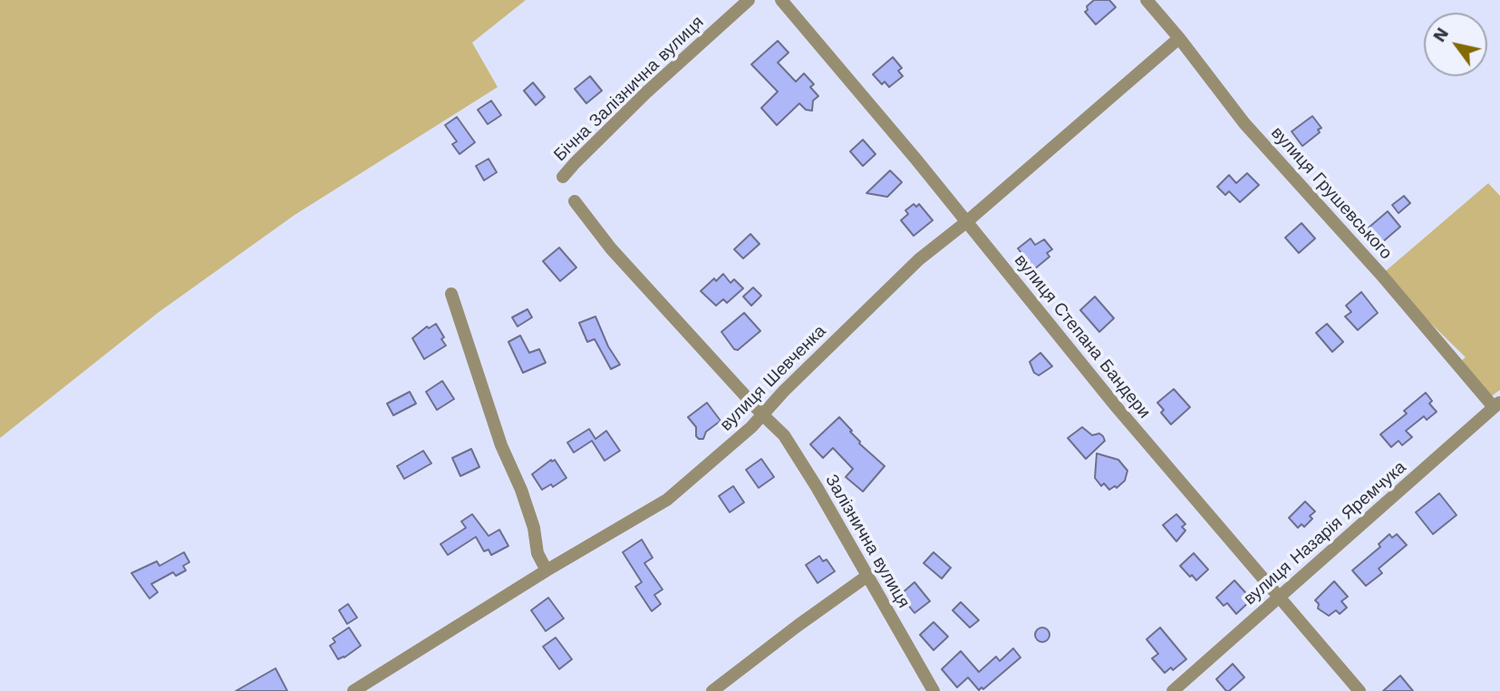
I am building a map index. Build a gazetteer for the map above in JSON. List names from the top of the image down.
{
  "streets": {
    "street": [
      "Бічна Залізнична вулиця",
      "вулиця Грушевського",
      "вулиця Степана Бандери",
      "вулиця Шевченка",
      "вулиця Назарія Яремчука",
      "Залізнична вулиця"
    ]
  },
  "crossings": [
    ["вулиця Грушевського", "вулиця Шевченка"],
    ["вулиця Грушевського", "вулиця Назарія Яремчука"],
    ["вулиця Степана Бандери", "вулиця Шевченка"],
    ["вулиця Степана Бандери", "вулиця Назарія Яремчука"],
    ["вулиця Шевченка", "Залізнична вулиця"]
  ],
  "north": "top left"
}
